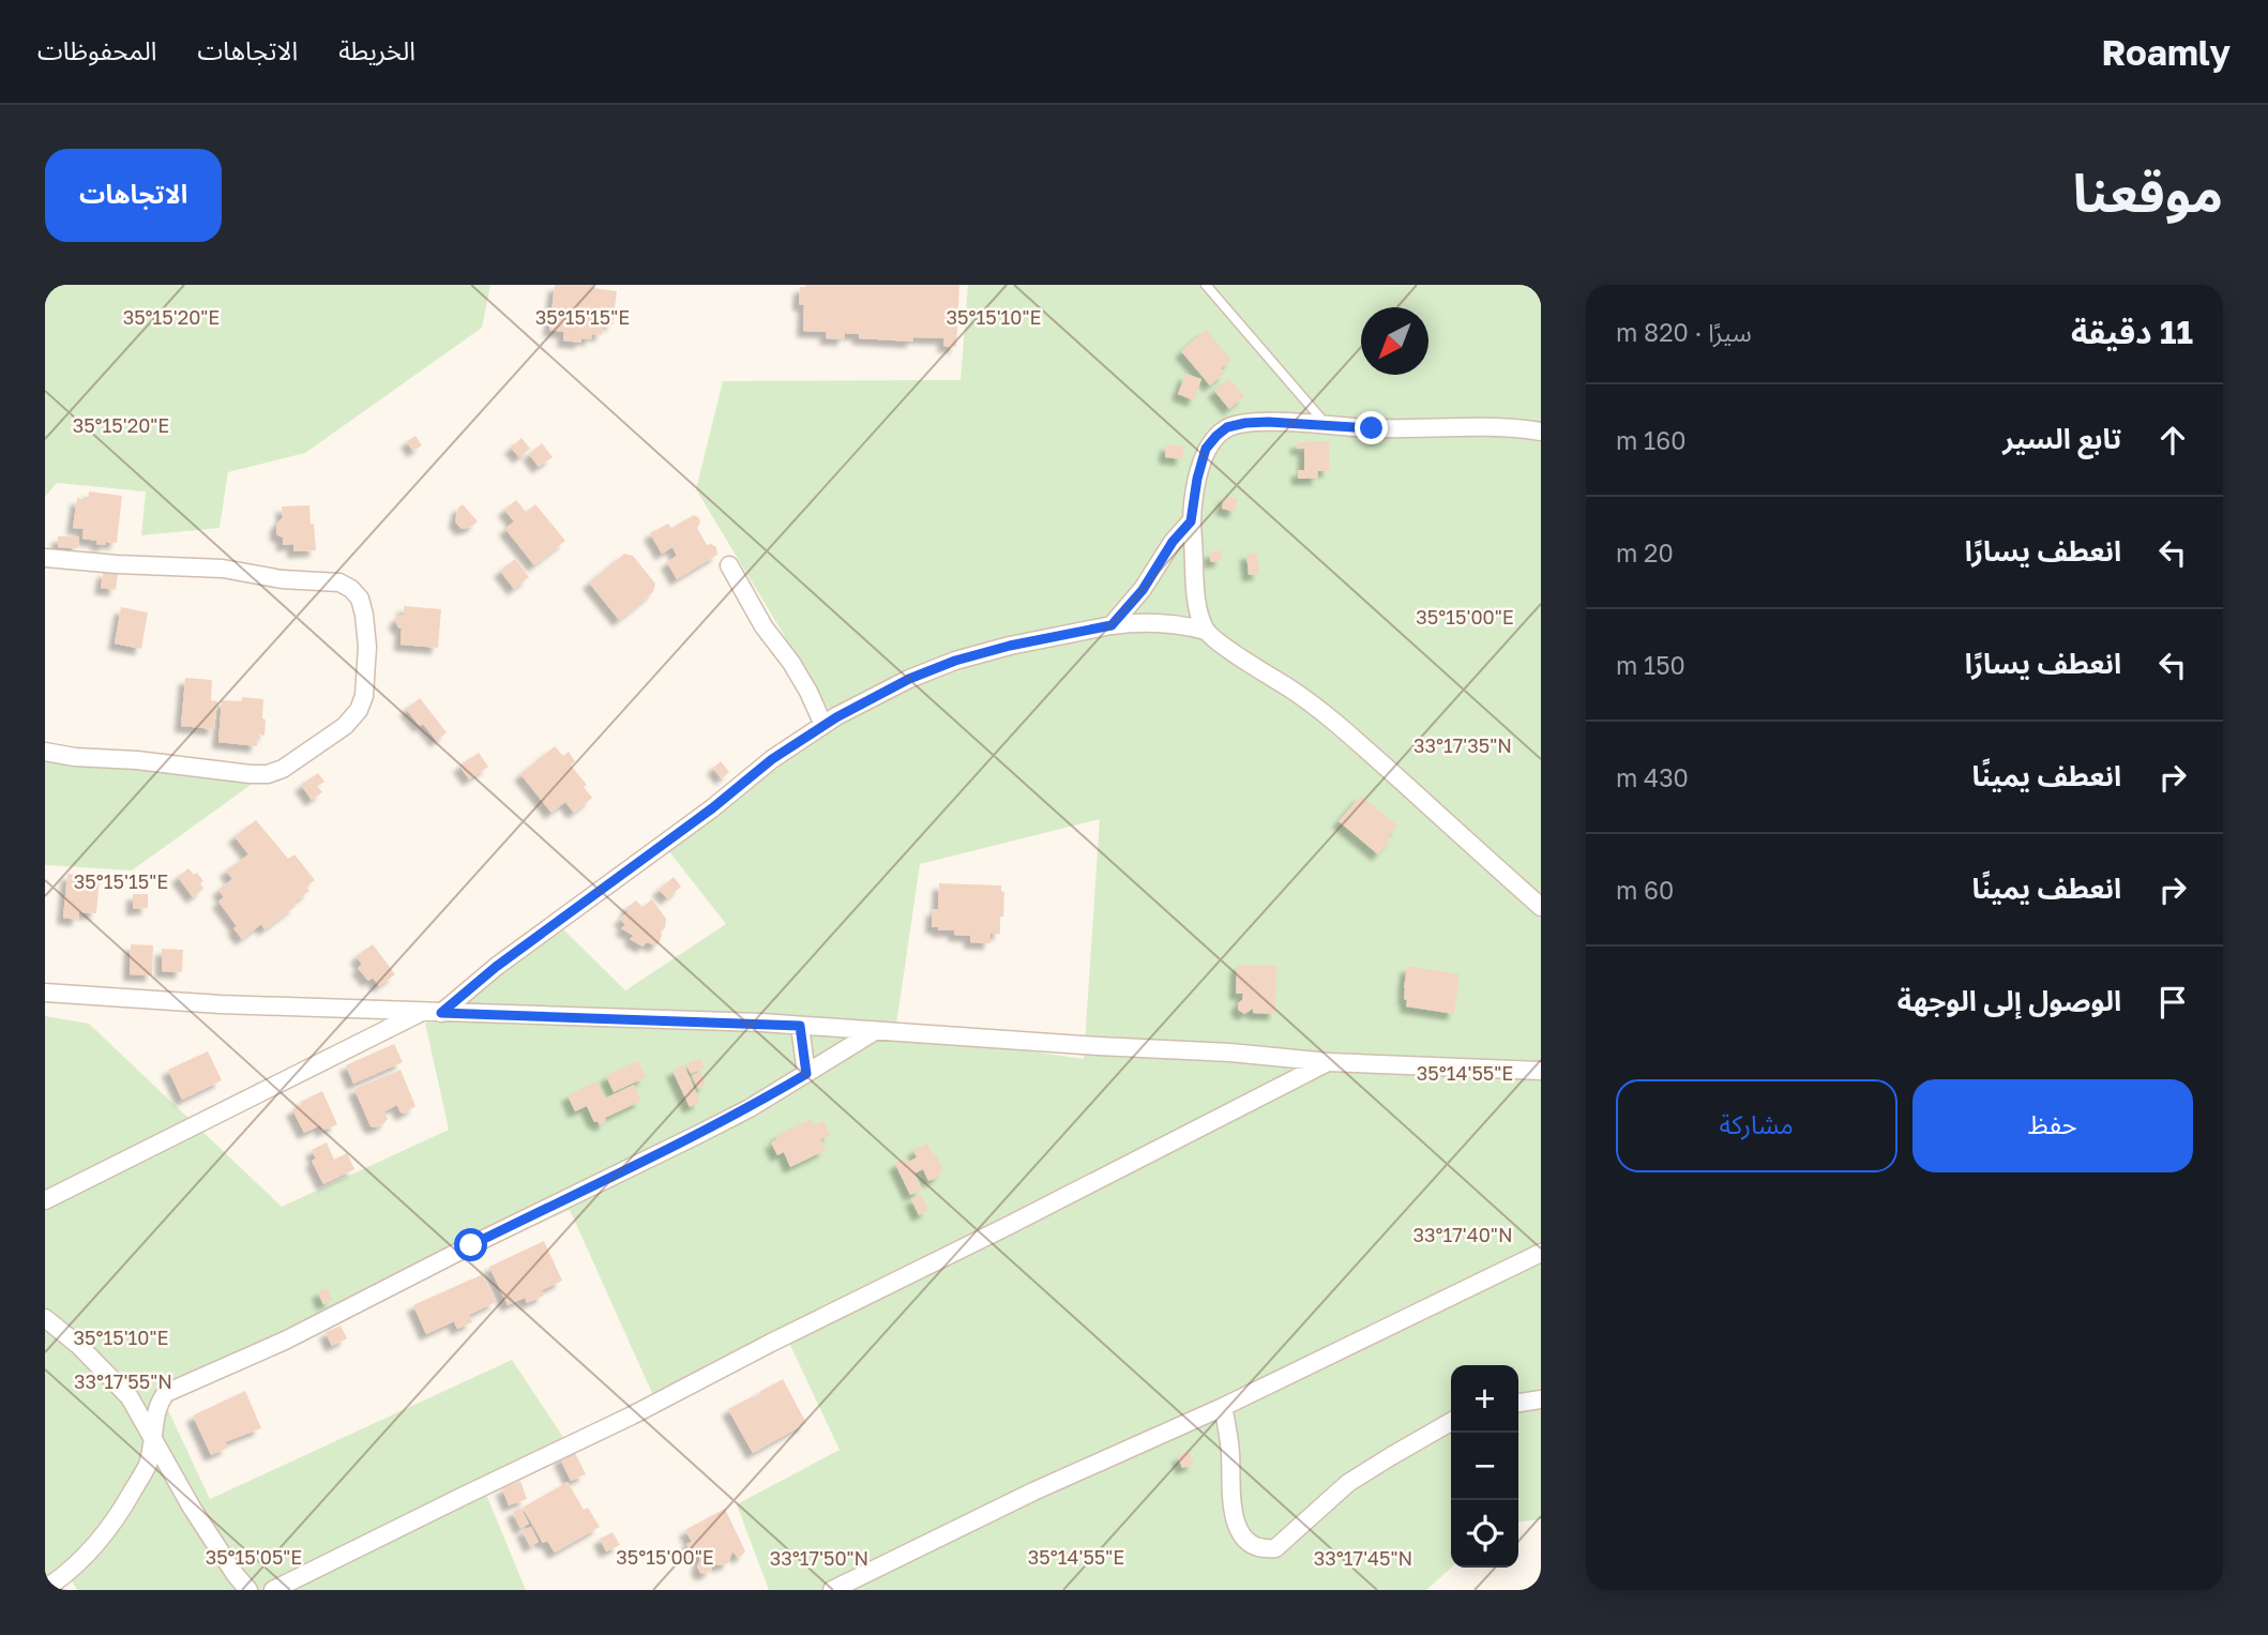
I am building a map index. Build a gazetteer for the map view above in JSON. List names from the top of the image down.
{
  "north": "bottom left",
  "page": {
    "header": "Roamly",
    "nav": ["الخريطة", "الاتجاهات", "المحفوظات"],
    "title": "موقعنا",
    "buttons": [
      "الاتجاهات",
      ["حفظ", "مشاركة"]
    ],
    "heading": ["11 دقيقة", "سيرًا · 820 m"],
    "list": [
      ["تابع السير", "160 m"],
      ["انعطف يسارًا", "20 m"],
      ["انعطف يسارًا", "150 m"],
      ["انعطف يمينًا", "430 m"],
      ["انعطف يمينًا", "60 m"],
      "الوصول إلى الوجهة"
    ],
    "map_buttons": ["+", "−"]
  },
  "coordinates": [
    "35°15'20\"E",
    "35°15'15\"E",
    "35°15'10\"E",
    "35°15'00\"E",
    "33°17'35\"N",
    "35°14'55\"E",
    "33°17'40\"N",
    "33°17'55\"N",
    "35°15'05\"E",
    "33°17'50\"N",
    "33°17'45\"N"
  ]
}
